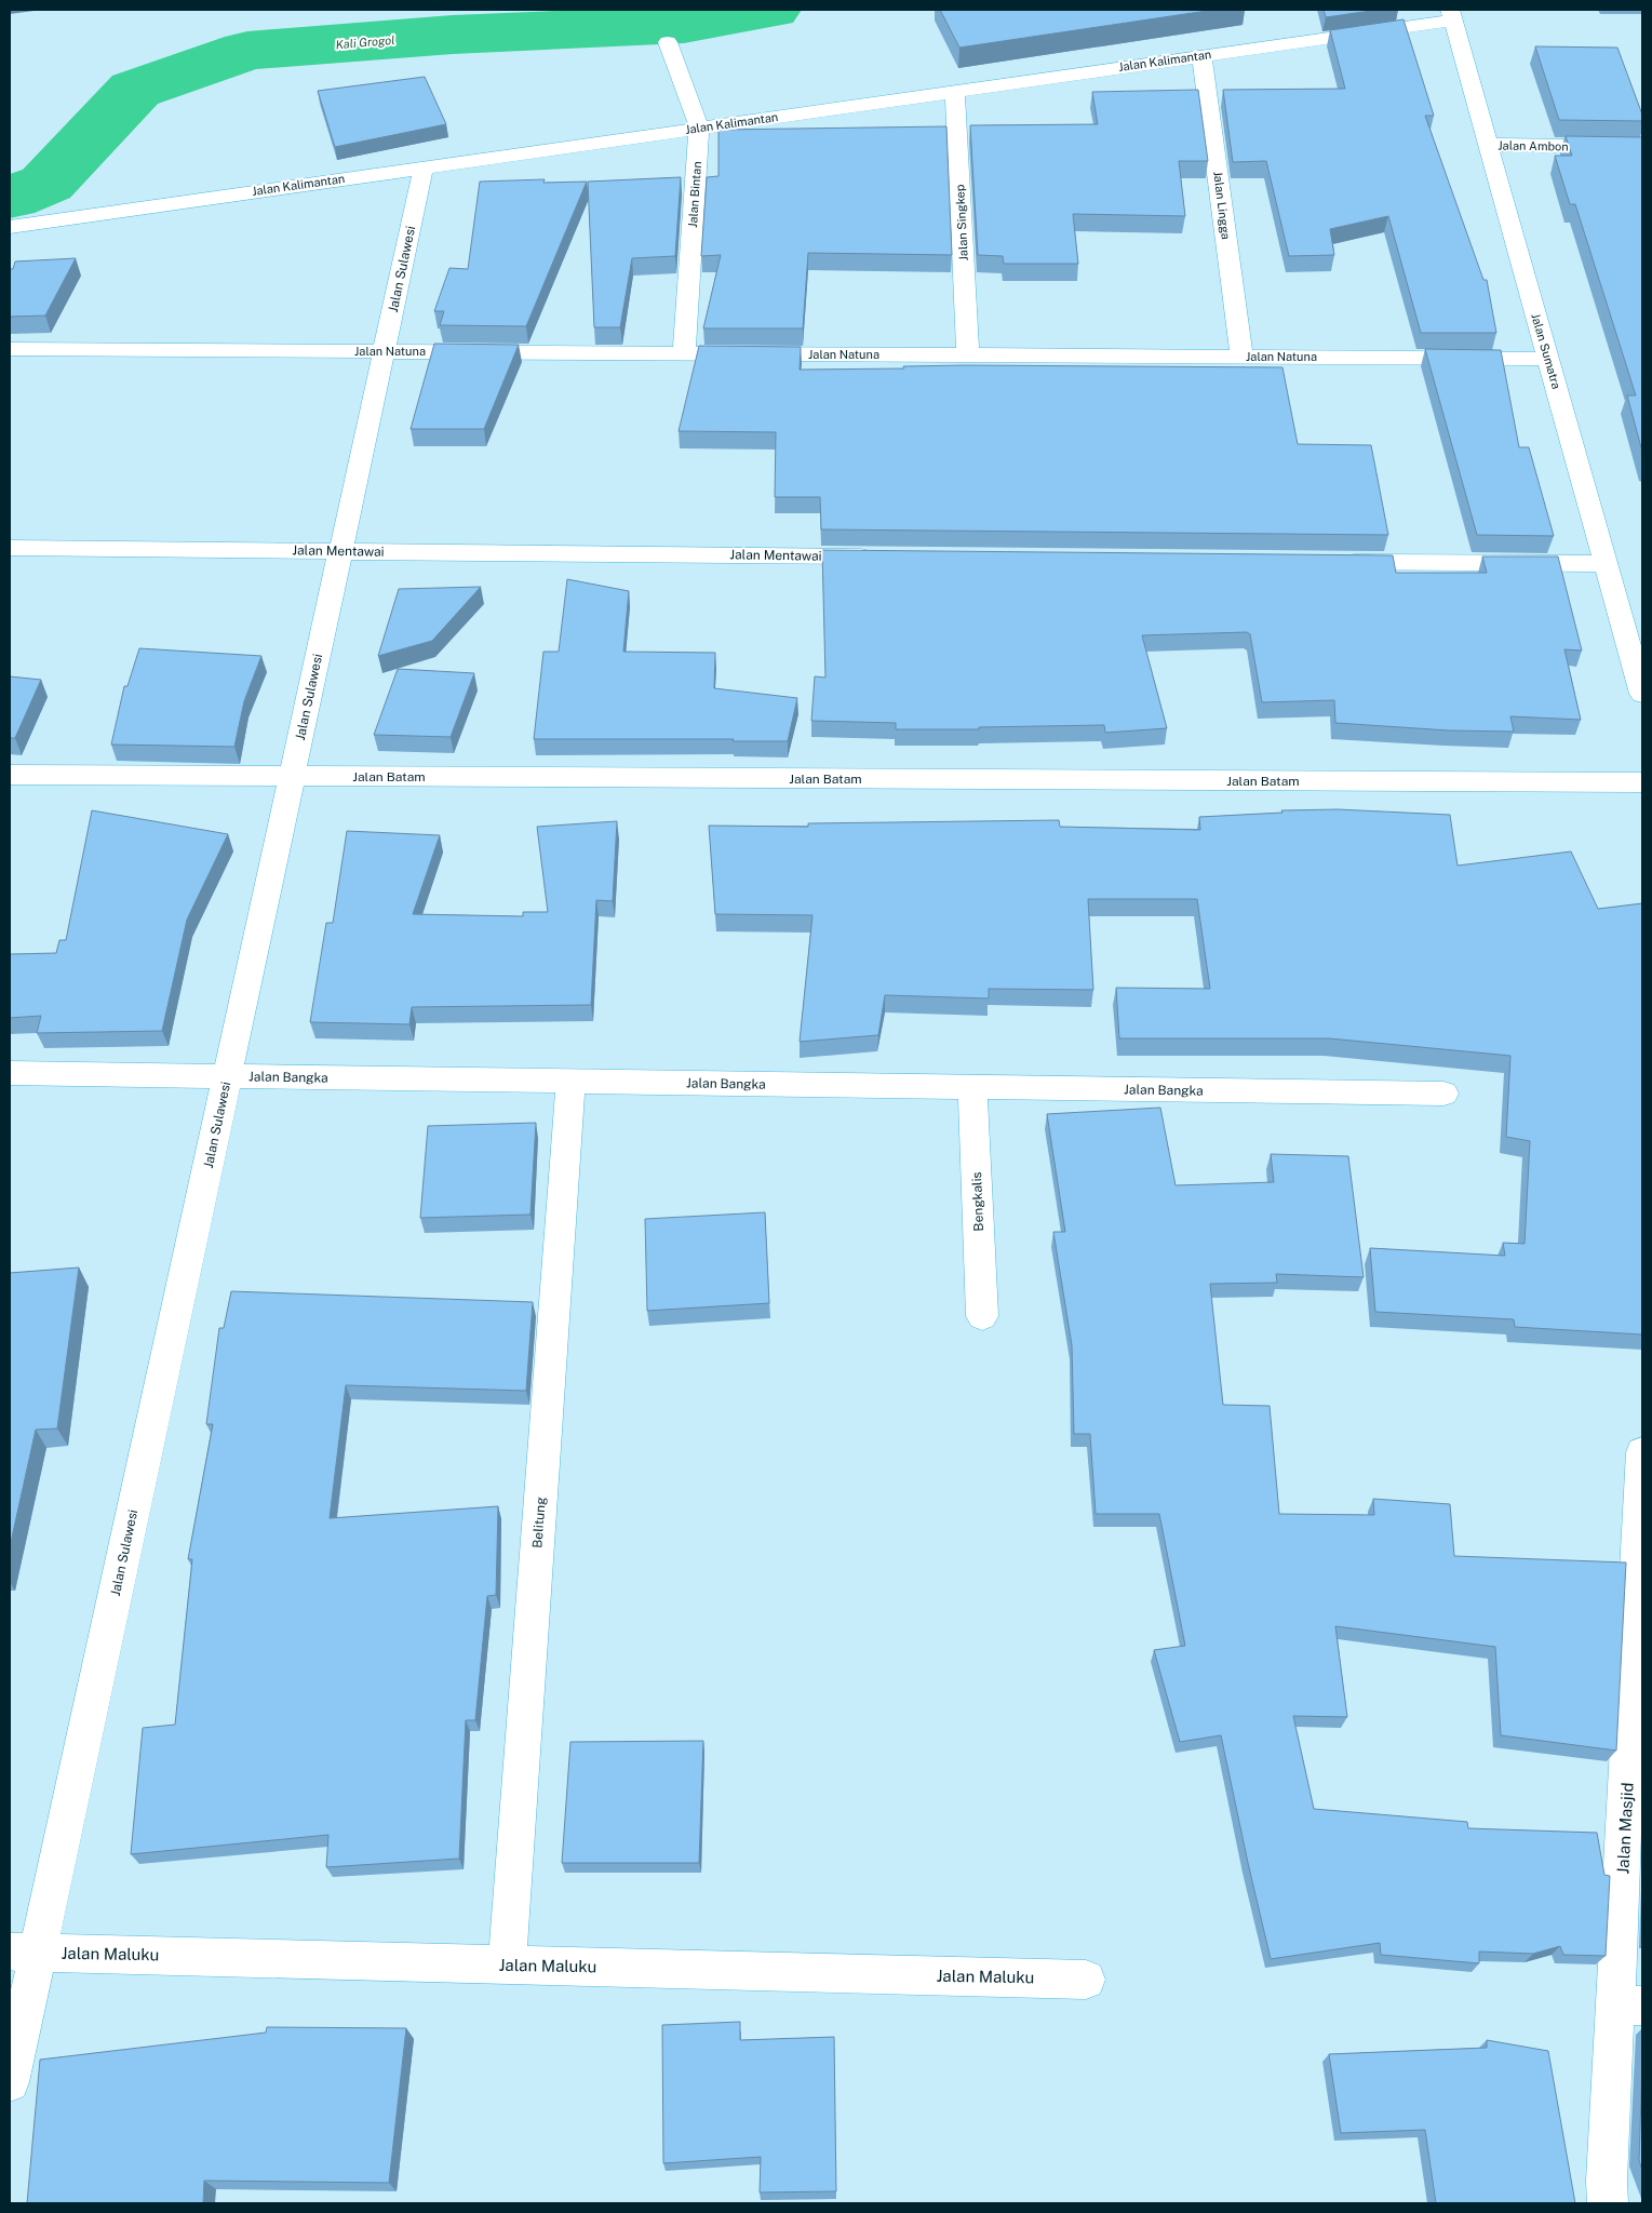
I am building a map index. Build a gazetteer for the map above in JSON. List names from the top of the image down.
{
  "streets": {
    "street": [
      "Jalan Kalimantan",
      "Jalan Ambon",
      "Jalan Bintan",
      "Jalan Lingga",
      "Jalan Singkep",
      "Jalan Sulawesi",
      "Jalan Natuna",
      "Jalan Sumatra",
      "Jalan Mentawai",
      "Jalan Batam",
      "Jalan Bangka",
      "Bengkalis",
      "Belitung",
      "Jalan Masjid",
      "Jalan Maluku"
    ]
  },
  "crossings": [
    ["Jalan Kalimantan", "Jalan Bintan"],
    ["Jalan Kalimantan", "Jalan Lingga"],
    ["Jalan Kalimantan", "Jalan Singkep"],
    ["Jalan Kalimantan", "Jalan Sulawesi"],
    ["Jalan Kalimantan", "Jalan Sumatra"],
    ["Jalan Ambon", "Jalan Sumatra"],
    ["Jalan Bintan", "Jalan Natuna"],
    ["Jalan Lingga", "Jalan Natuna"],
    ["Jalan Singkep", "Jalan Natuna"],
    ["Jalan Sulawesi", "Jalan Natuna"],
    ["Jalan Sulawesi", "Jalan Mentawai"],
    ["Jalan Sulawesi", "Jalan Batam"],
    ["Jalan Sulawesi", "Jalan Bangka"],
    ["Jalan Sulawesi", "Jalan Maluku"],
    ["Jalan Natuna", "Jalan Sumatra"],
    ["Jalan Bangka", "Bengkalis"],
    ["Jalan Bangka", "Belitung"],
    ["Belitung", "Jalan Maluku"]
  ],
  "water": ["Kali Grogol"]
}
